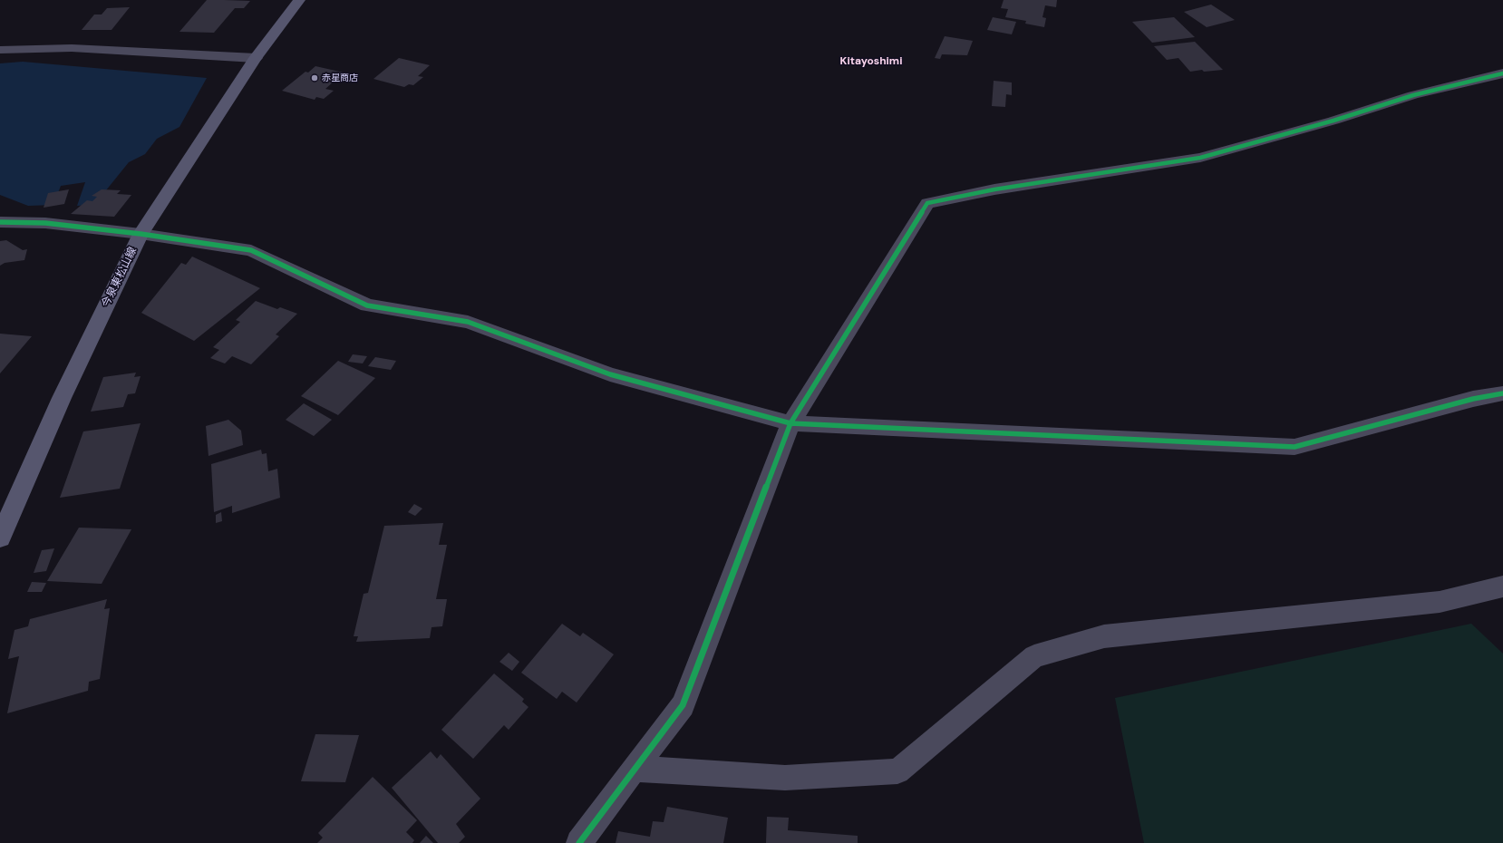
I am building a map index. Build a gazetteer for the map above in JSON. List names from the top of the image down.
{
  "streets": {
    "main road": ["今泉東松山線"]
  },
  "districts": ["Kitayoshimi"],
  "places": ["赤星商店"]
}
